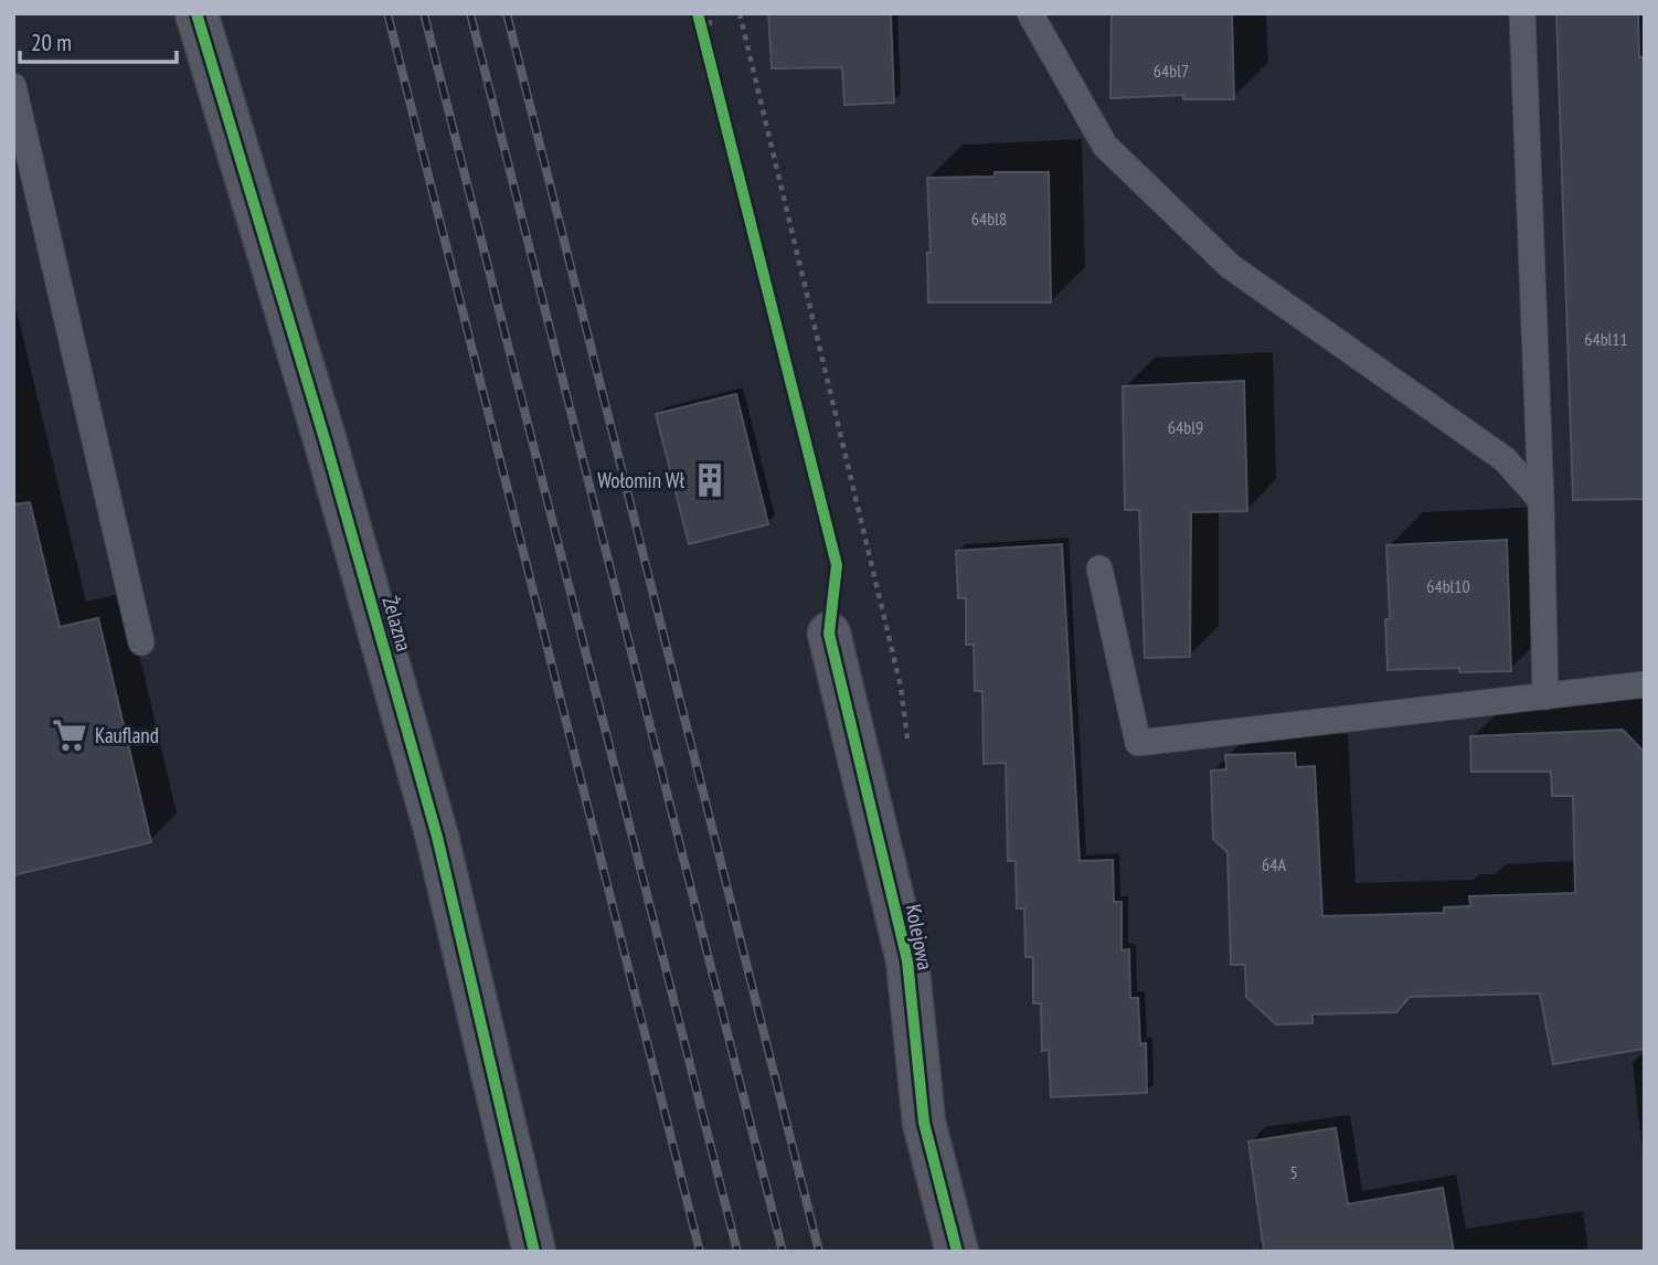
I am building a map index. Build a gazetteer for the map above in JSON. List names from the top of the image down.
{
  "streets": {
    "street": ["Żelazna", "Kolejowa"]
  },
  "places": {
    "building": ["Wołomin Wł"],
    "supermarket": ["Kaufland"]
  },
  "house_numbers": [
    "64bl7",
    "64bl8",
    "64bl11",
    "64bl9",
    "64bl10",
    "64A",
    "5"
  ],
  "scale_bar": "20 m"
}
